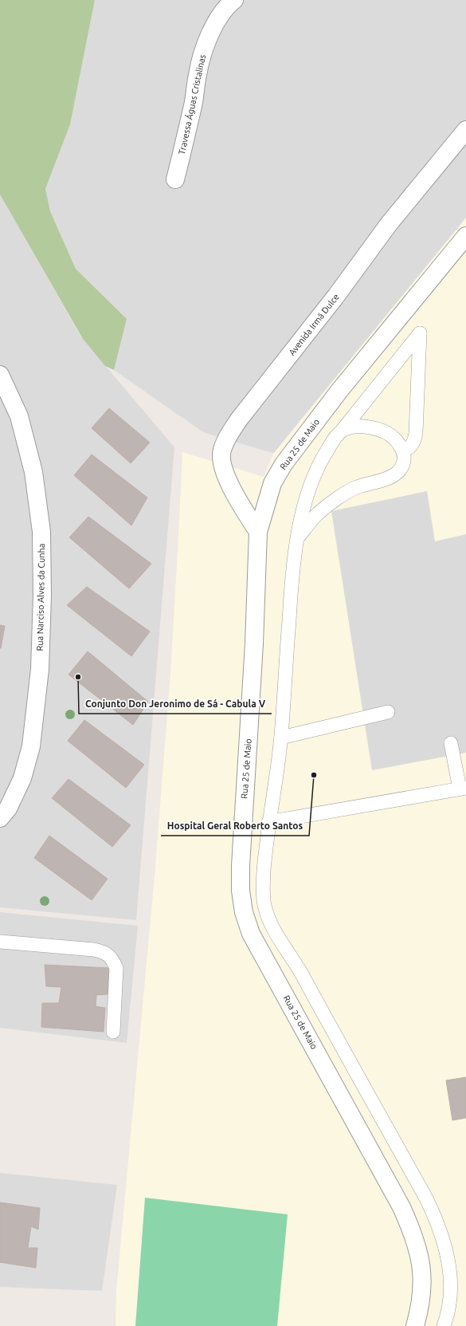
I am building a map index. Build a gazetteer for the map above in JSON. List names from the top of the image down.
{
  "streets": {
    "street": [
      "Travessa Águas Cristalinas",
      "Avenida Irmã Dulce",
      "Rua 25 de Maio",
      "Rua Narciso Alves da Cunha"
    ]
  },
  "crossings": [
    ["Avenida Irmã Dulce", "Rua 25 de Maio"]
  ],
  "places": ["Conjunto Don Jeronimo de Sá - Cabula V", "Hospital Geral Roberto Santos"]
}
